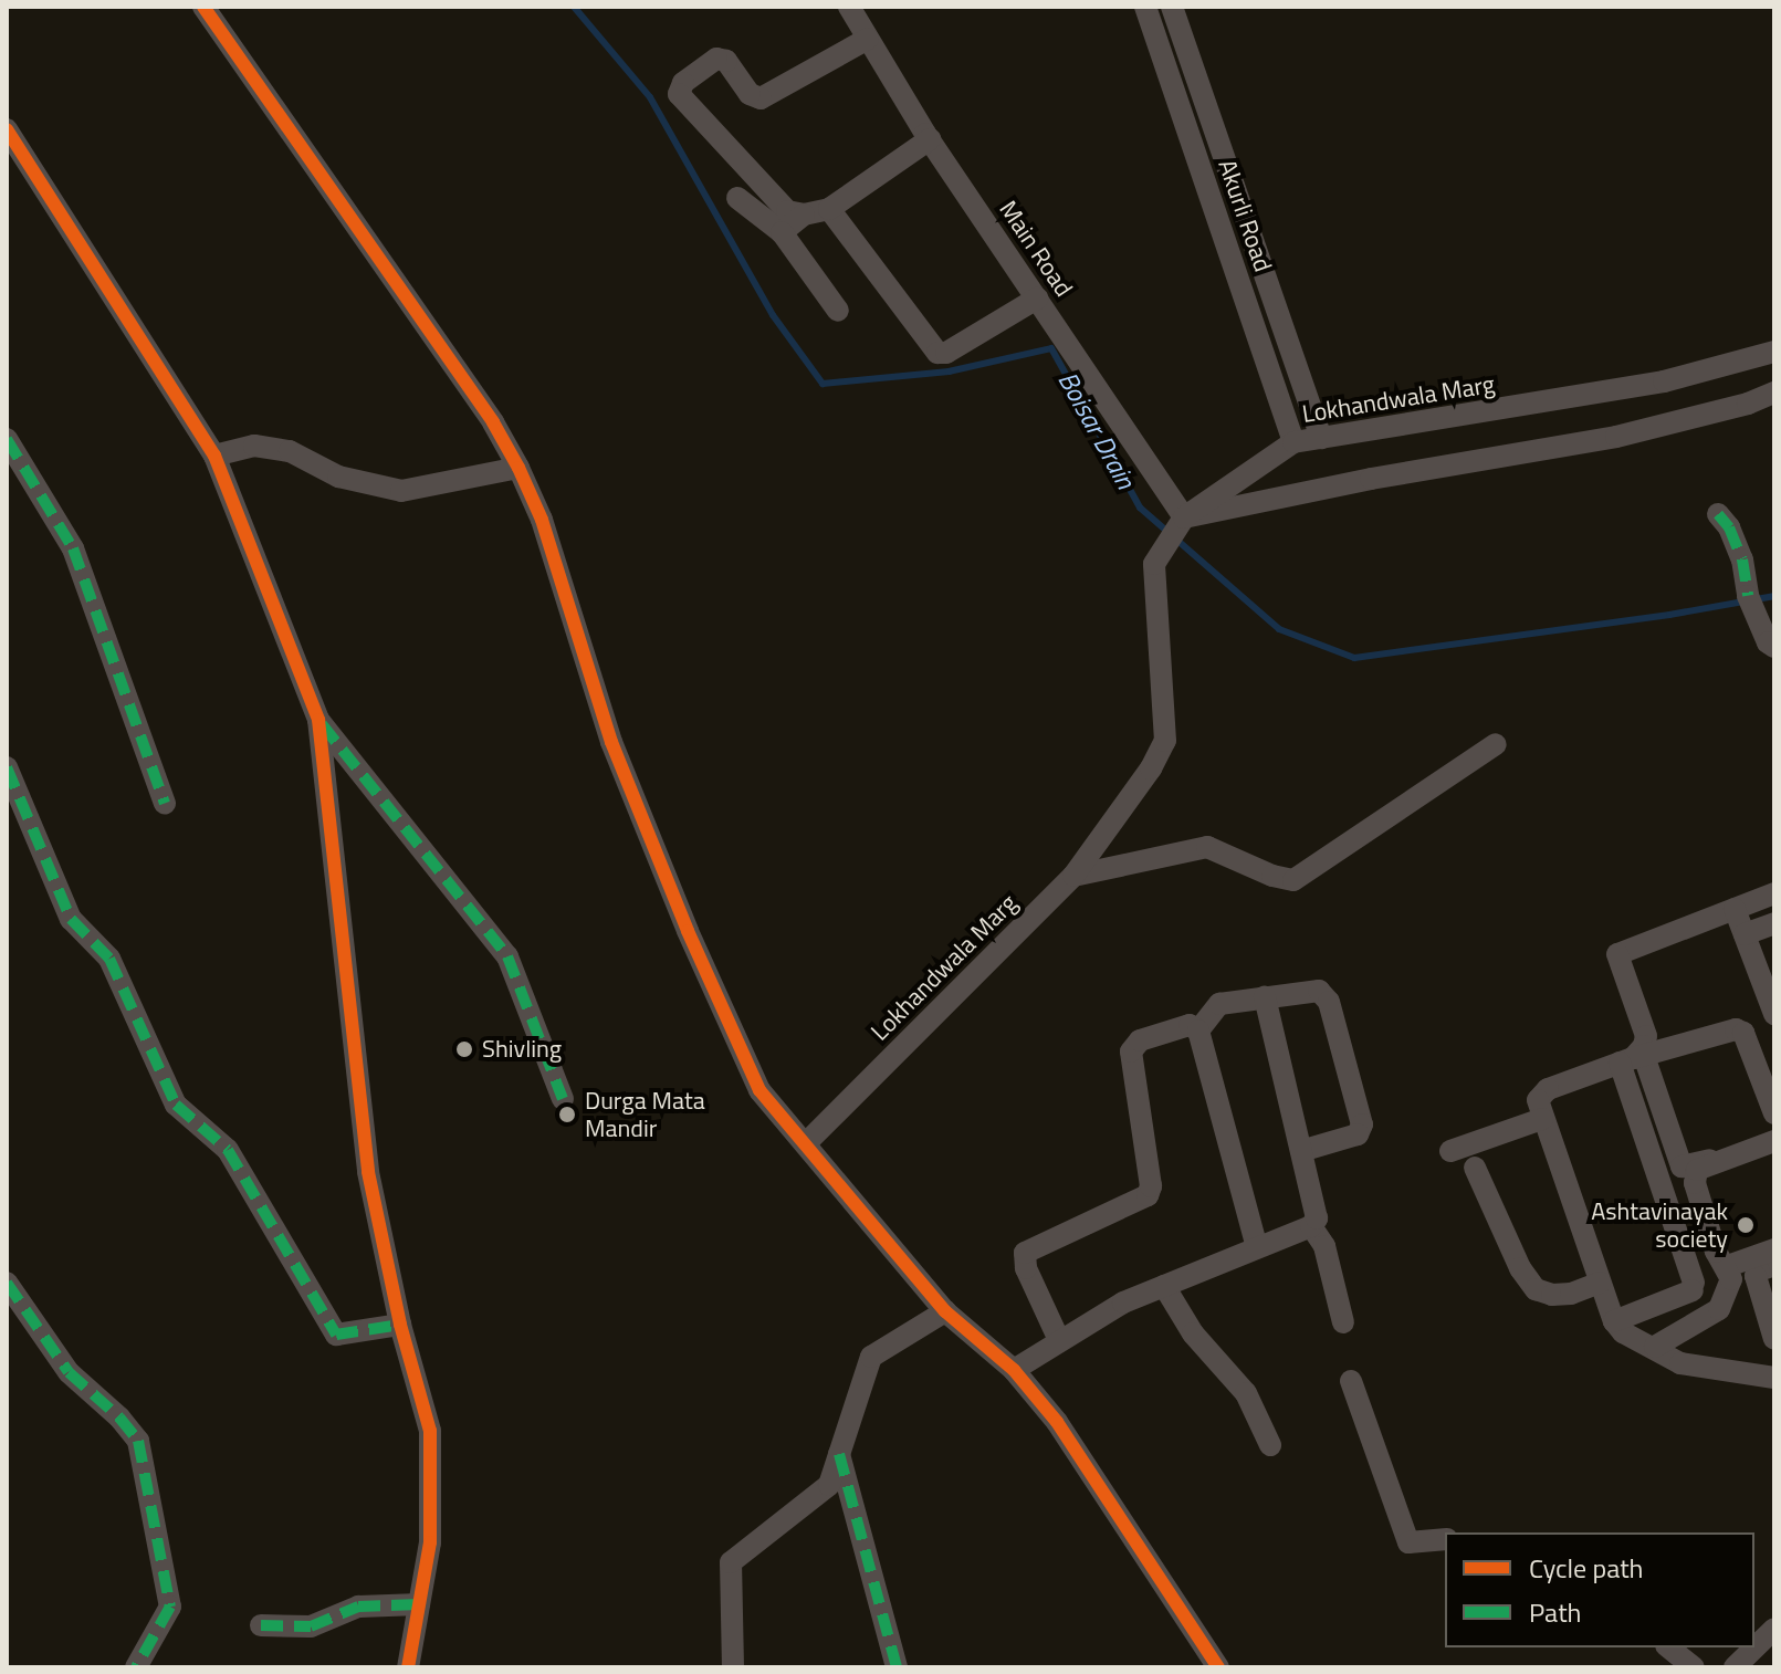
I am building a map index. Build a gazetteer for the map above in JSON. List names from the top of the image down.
{
  "streets": {
    "street": ["Akurli Road", "Main Road", "Lokhandwala Marg"]
  },
  "crossings": [
    ["Akurli Road", "Lokhandwala Marg"],
    ["Main Road", "Lokhandwala Marg"]
  ],
  "water": ["Boisar Drain"],
  "places": ["Shivling", "Durga Mata Mandir", "Ashtavinayak society"],
  "legend": ["Cycle path", "Path"]
}
